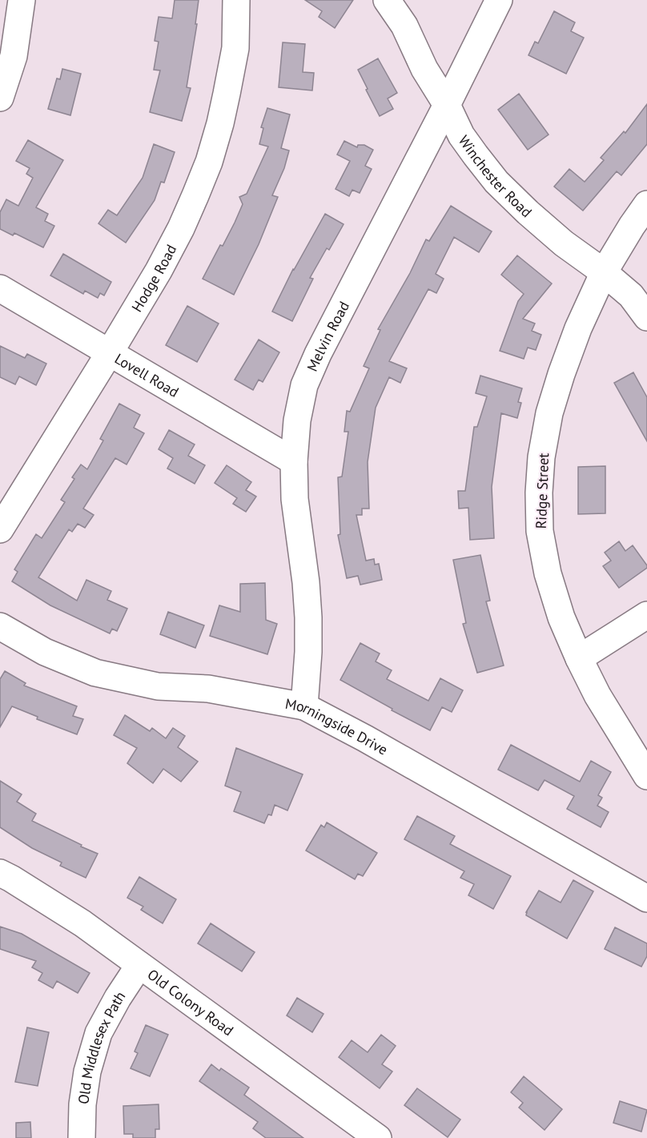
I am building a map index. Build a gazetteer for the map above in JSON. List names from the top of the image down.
{
  "streets": {
    "street": [
      "Winchester Road",
      "Hodge Road",
      "Melvin Road",
      "Lovell Road",
      "Ridge Street",
      "Morningside Drive",
      "Old Colony Road",
      "Old Middlesex Path"
    ]
  },
  "crossings": [
    ["Winchester Road", "Melvin Road"],
    ["Winchester Road", "Ridge Street"],
    ["Hodge Road", "Lovell Road"],
    ["Melvin Road", "Lovell Road"],
    ["Melvin Road", "Morningside Drive"],
    ["Old Colony Road", "Old Middlesex Path"]
  ]
}
